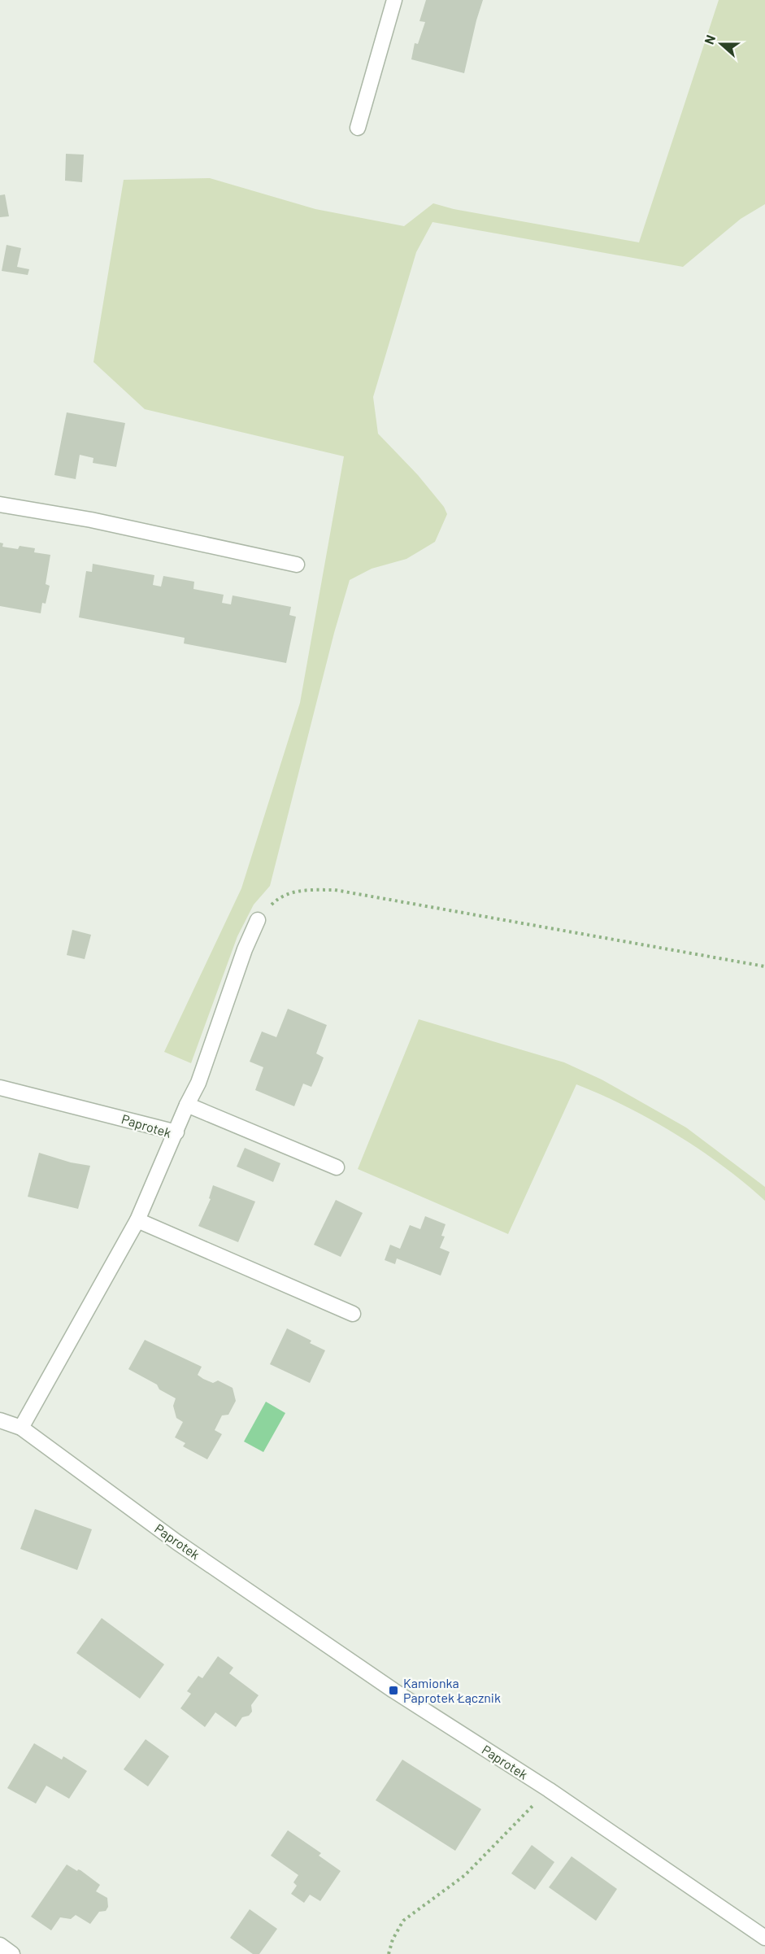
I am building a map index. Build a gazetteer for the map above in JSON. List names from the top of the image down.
{
  "streets": {
    "street": ["Paprotek"]
  },
  "places": {
    "transit": ["Kamionka Paprotek Łącznik"]
  },
  "north": "left"
}
